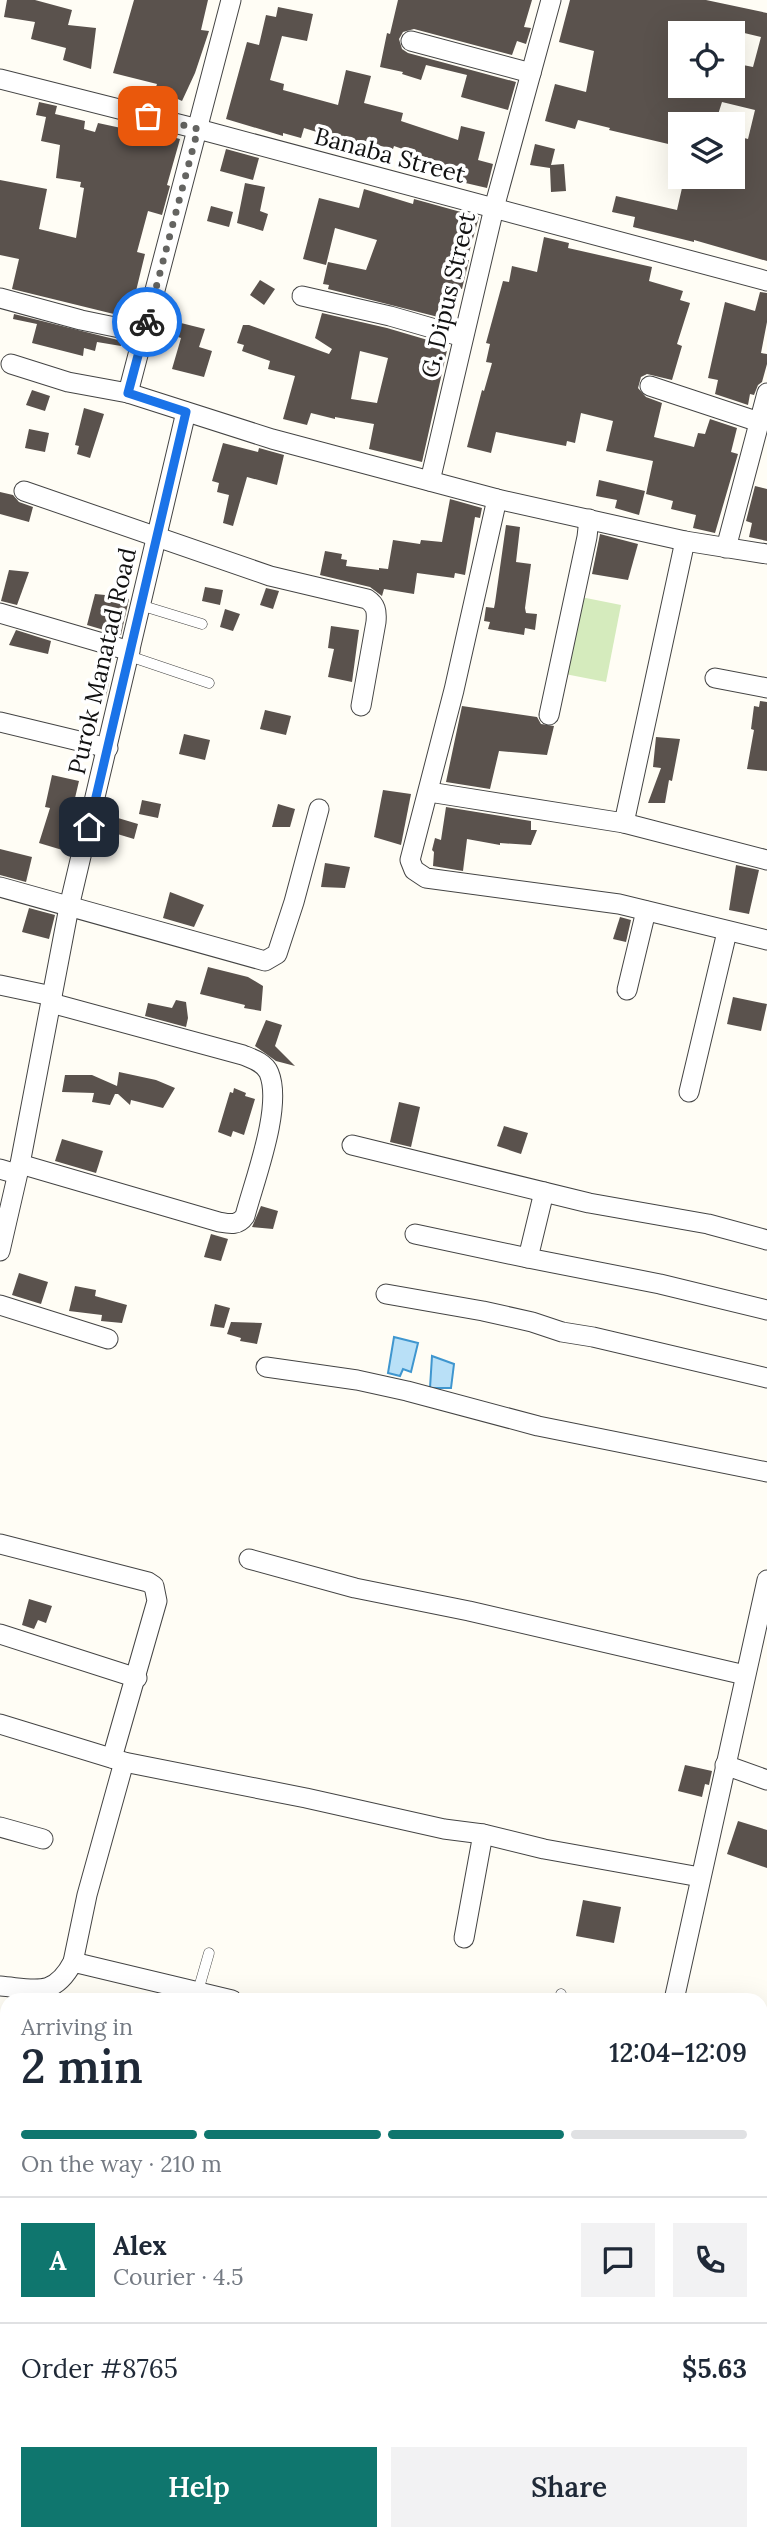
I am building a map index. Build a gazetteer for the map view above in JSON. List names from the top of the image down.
{
  "streets": {
    "street": ["Banaba Street", "G. Dipus Street", "Purok Manatad Road"]
  },
  "crossings": [
    ["Banaba Street", "G. Dipus Street"]
  ],
  "page": {
    "heading": ["2 min", "Arriving in", "12:04–12:09"],
    "panel": [
      "Alex",
      "Courier · 4.5",
      "Order #8765",
      "$5.63"
    ],
    "bar": "On the way · 210 m",
    "round": "A",
    "buttons": ["Help", "Share"]
  }
}
